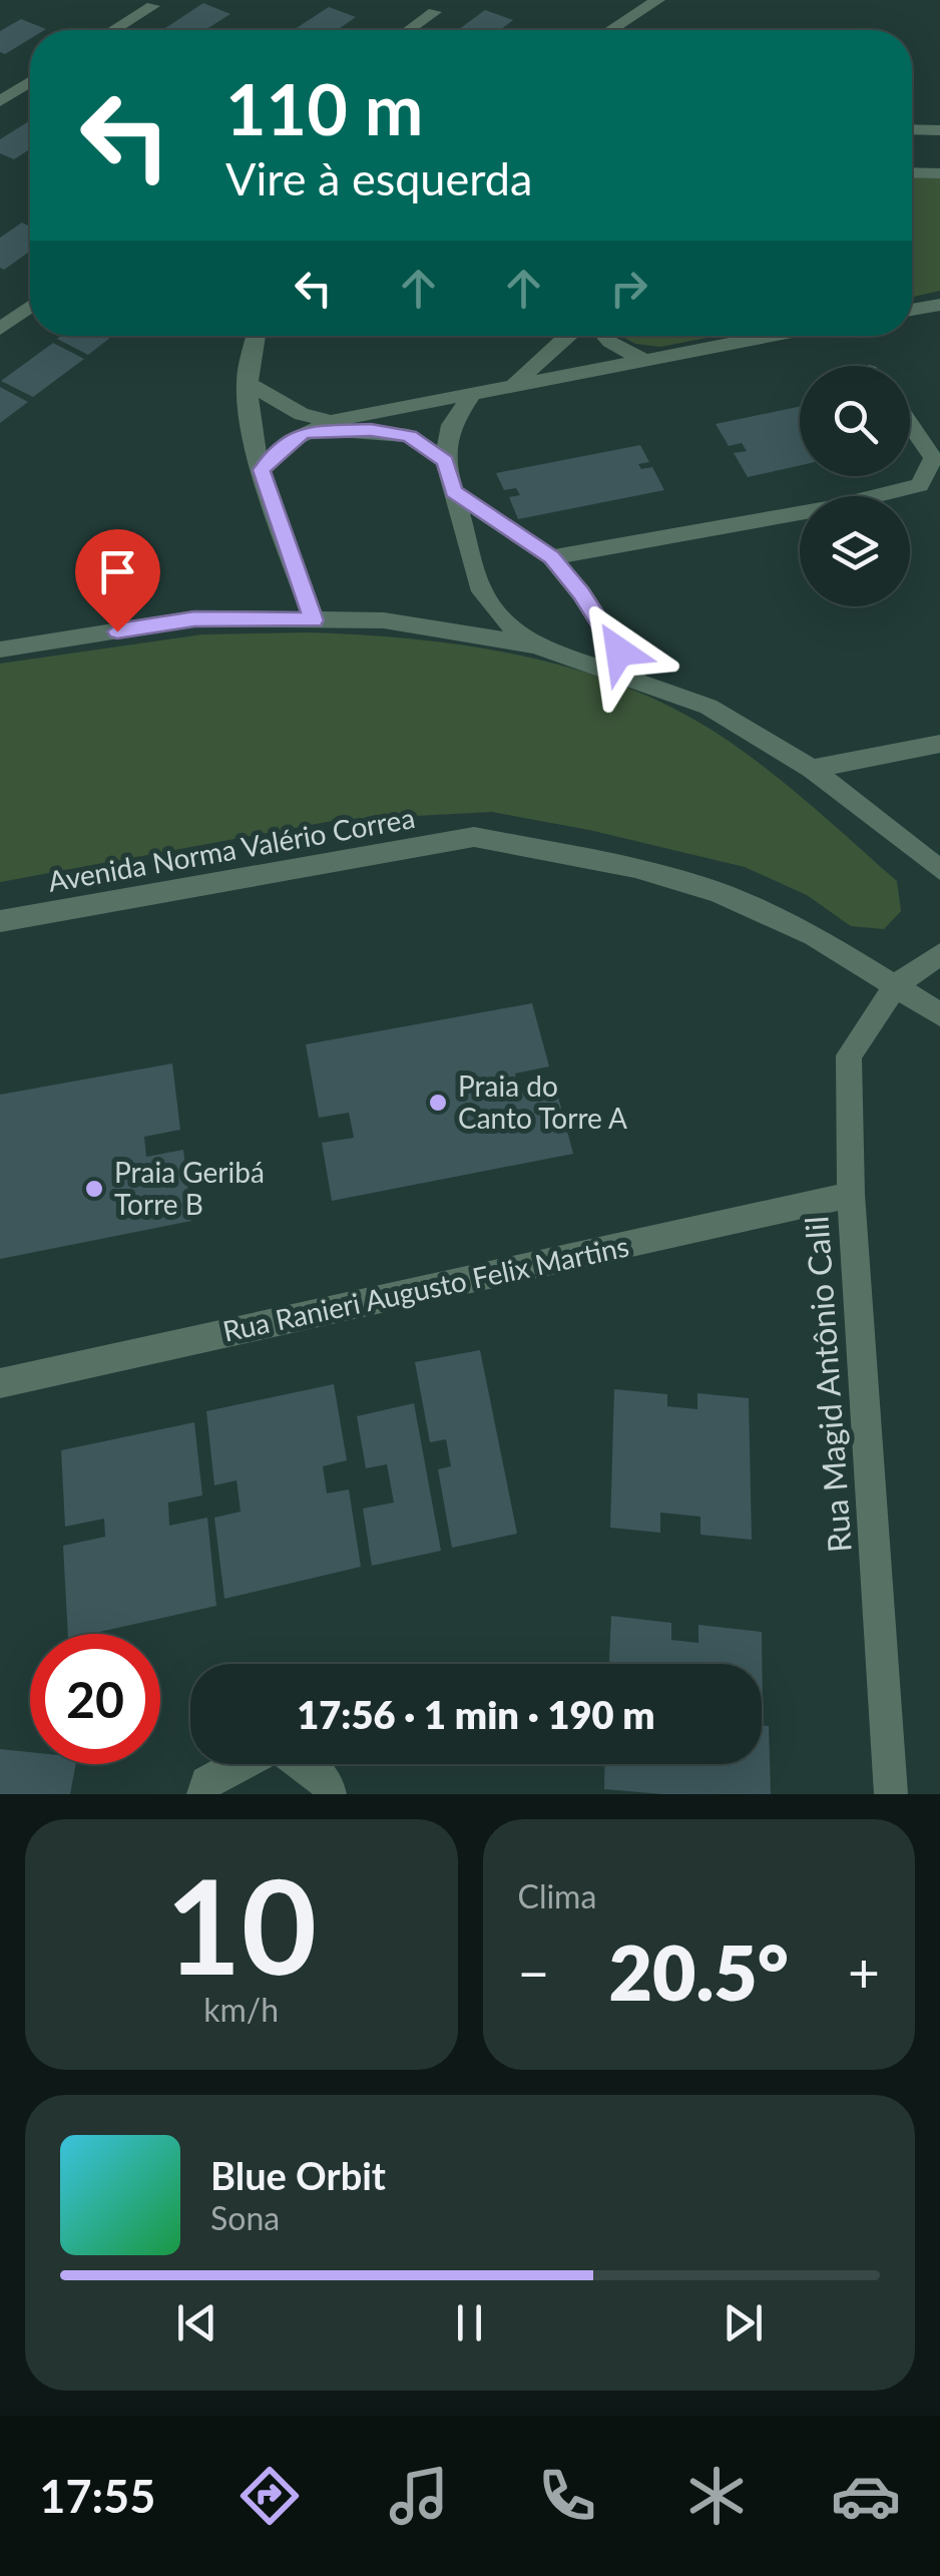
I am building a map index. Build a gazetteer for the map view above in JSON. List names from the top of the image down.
{
  "streets": {
    "street": ["Avenida Norma Valério Correa", "Rua Ranieri Augusto Felix Martins", "Rua Magid Antônio Calil"]
  },
  "crossings": [
    ["Avenida Norma Valério Correa", "Rua Magid Antônio Calil"],
    ["Rua Ranieri Augusto Felix Martins", "Rua Magid Antônio Calil"]
  ],
  "places": ["Praia do Canto Torre A", "Praia Geribá Torre B"],
  "page": {
    "turn": ["110 m", "Vire à esquerda"],
    "limit": "20",
    "trip": "17:56 · 1 min · 190 m",
    "tile": [
      ["10", "km/h"],
      "Clima"
    ],
    "heat": ["−", "20.5°", "+"],
    "song": ["Blue Orbit", "Sona"],
    "tabs": "17:55"
  }
}
